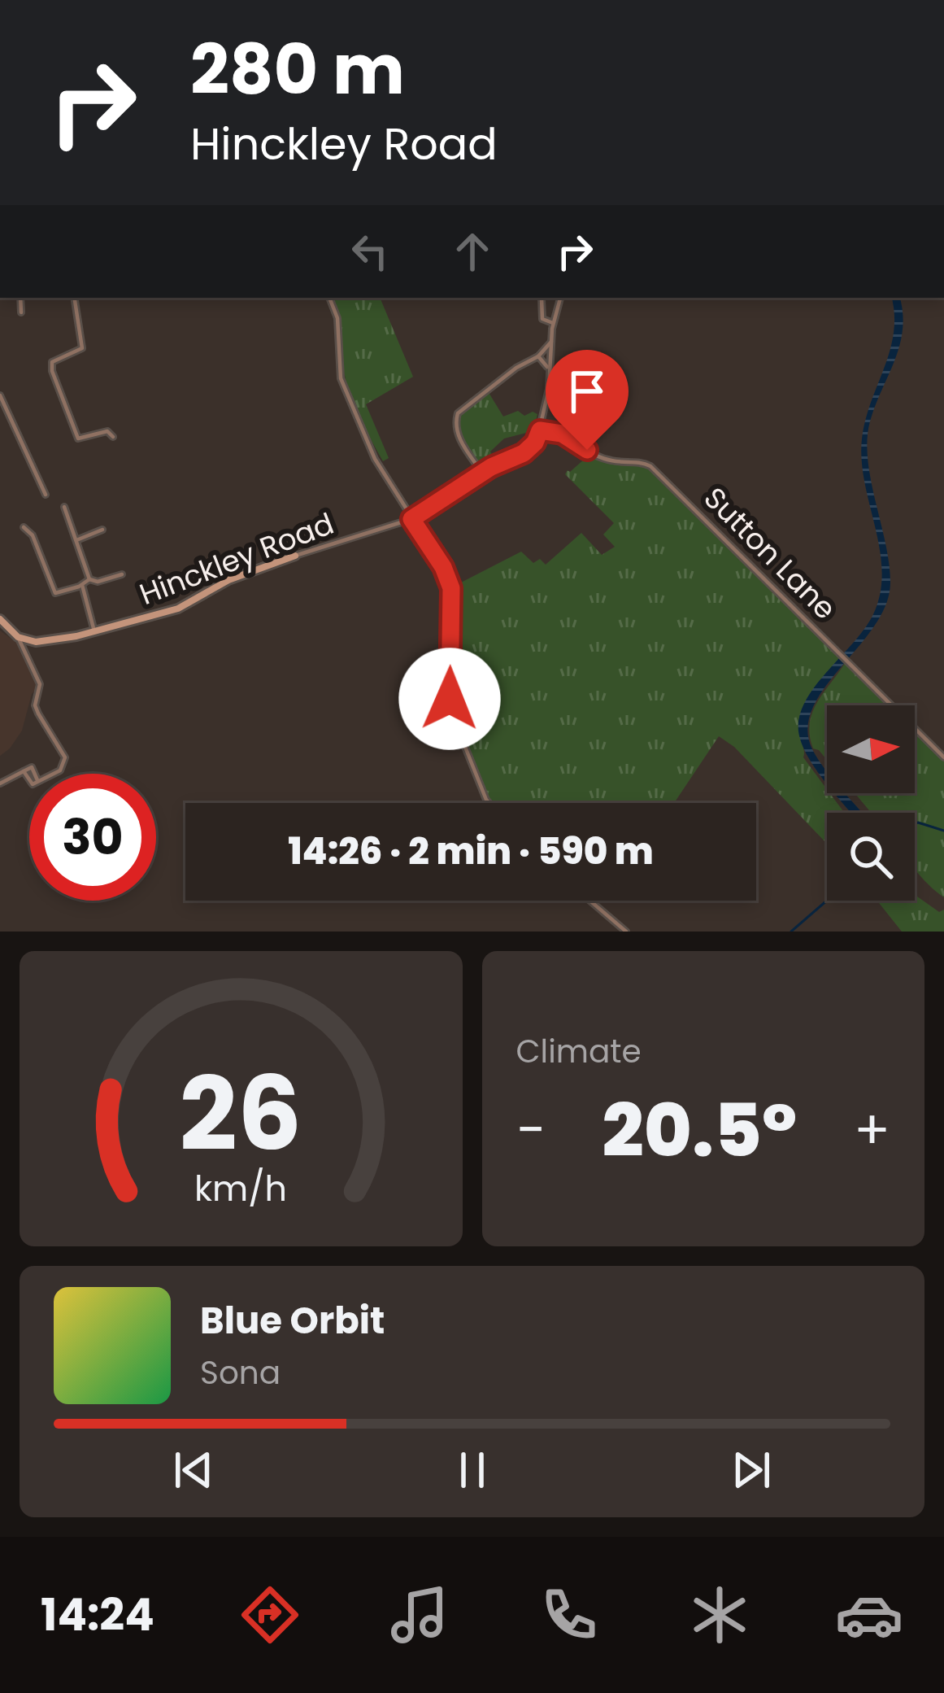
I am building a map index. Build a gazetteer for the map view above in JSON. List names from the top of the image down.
{
  "streets": {
    "street": ["Sutton Lane", "Hinckley Road"]
  },
  "crossings": [
    ["Sutton Lane", "Hinckley Road"]
  ],
  "north": "right",
  "page": {
    "turn": ["280 m", "Hinckley Road"],
    "limit": "30",
    "trip": "14:26 · 2 min · 590 m",
    "tile": "Climate",
    "heat": ["−", "20.5°", "+"],
    "song": ["Blue Orbit", "Sona"],
    "tabs": "14:24",
    "gauge": ["26", "km/h"]
  }
}
